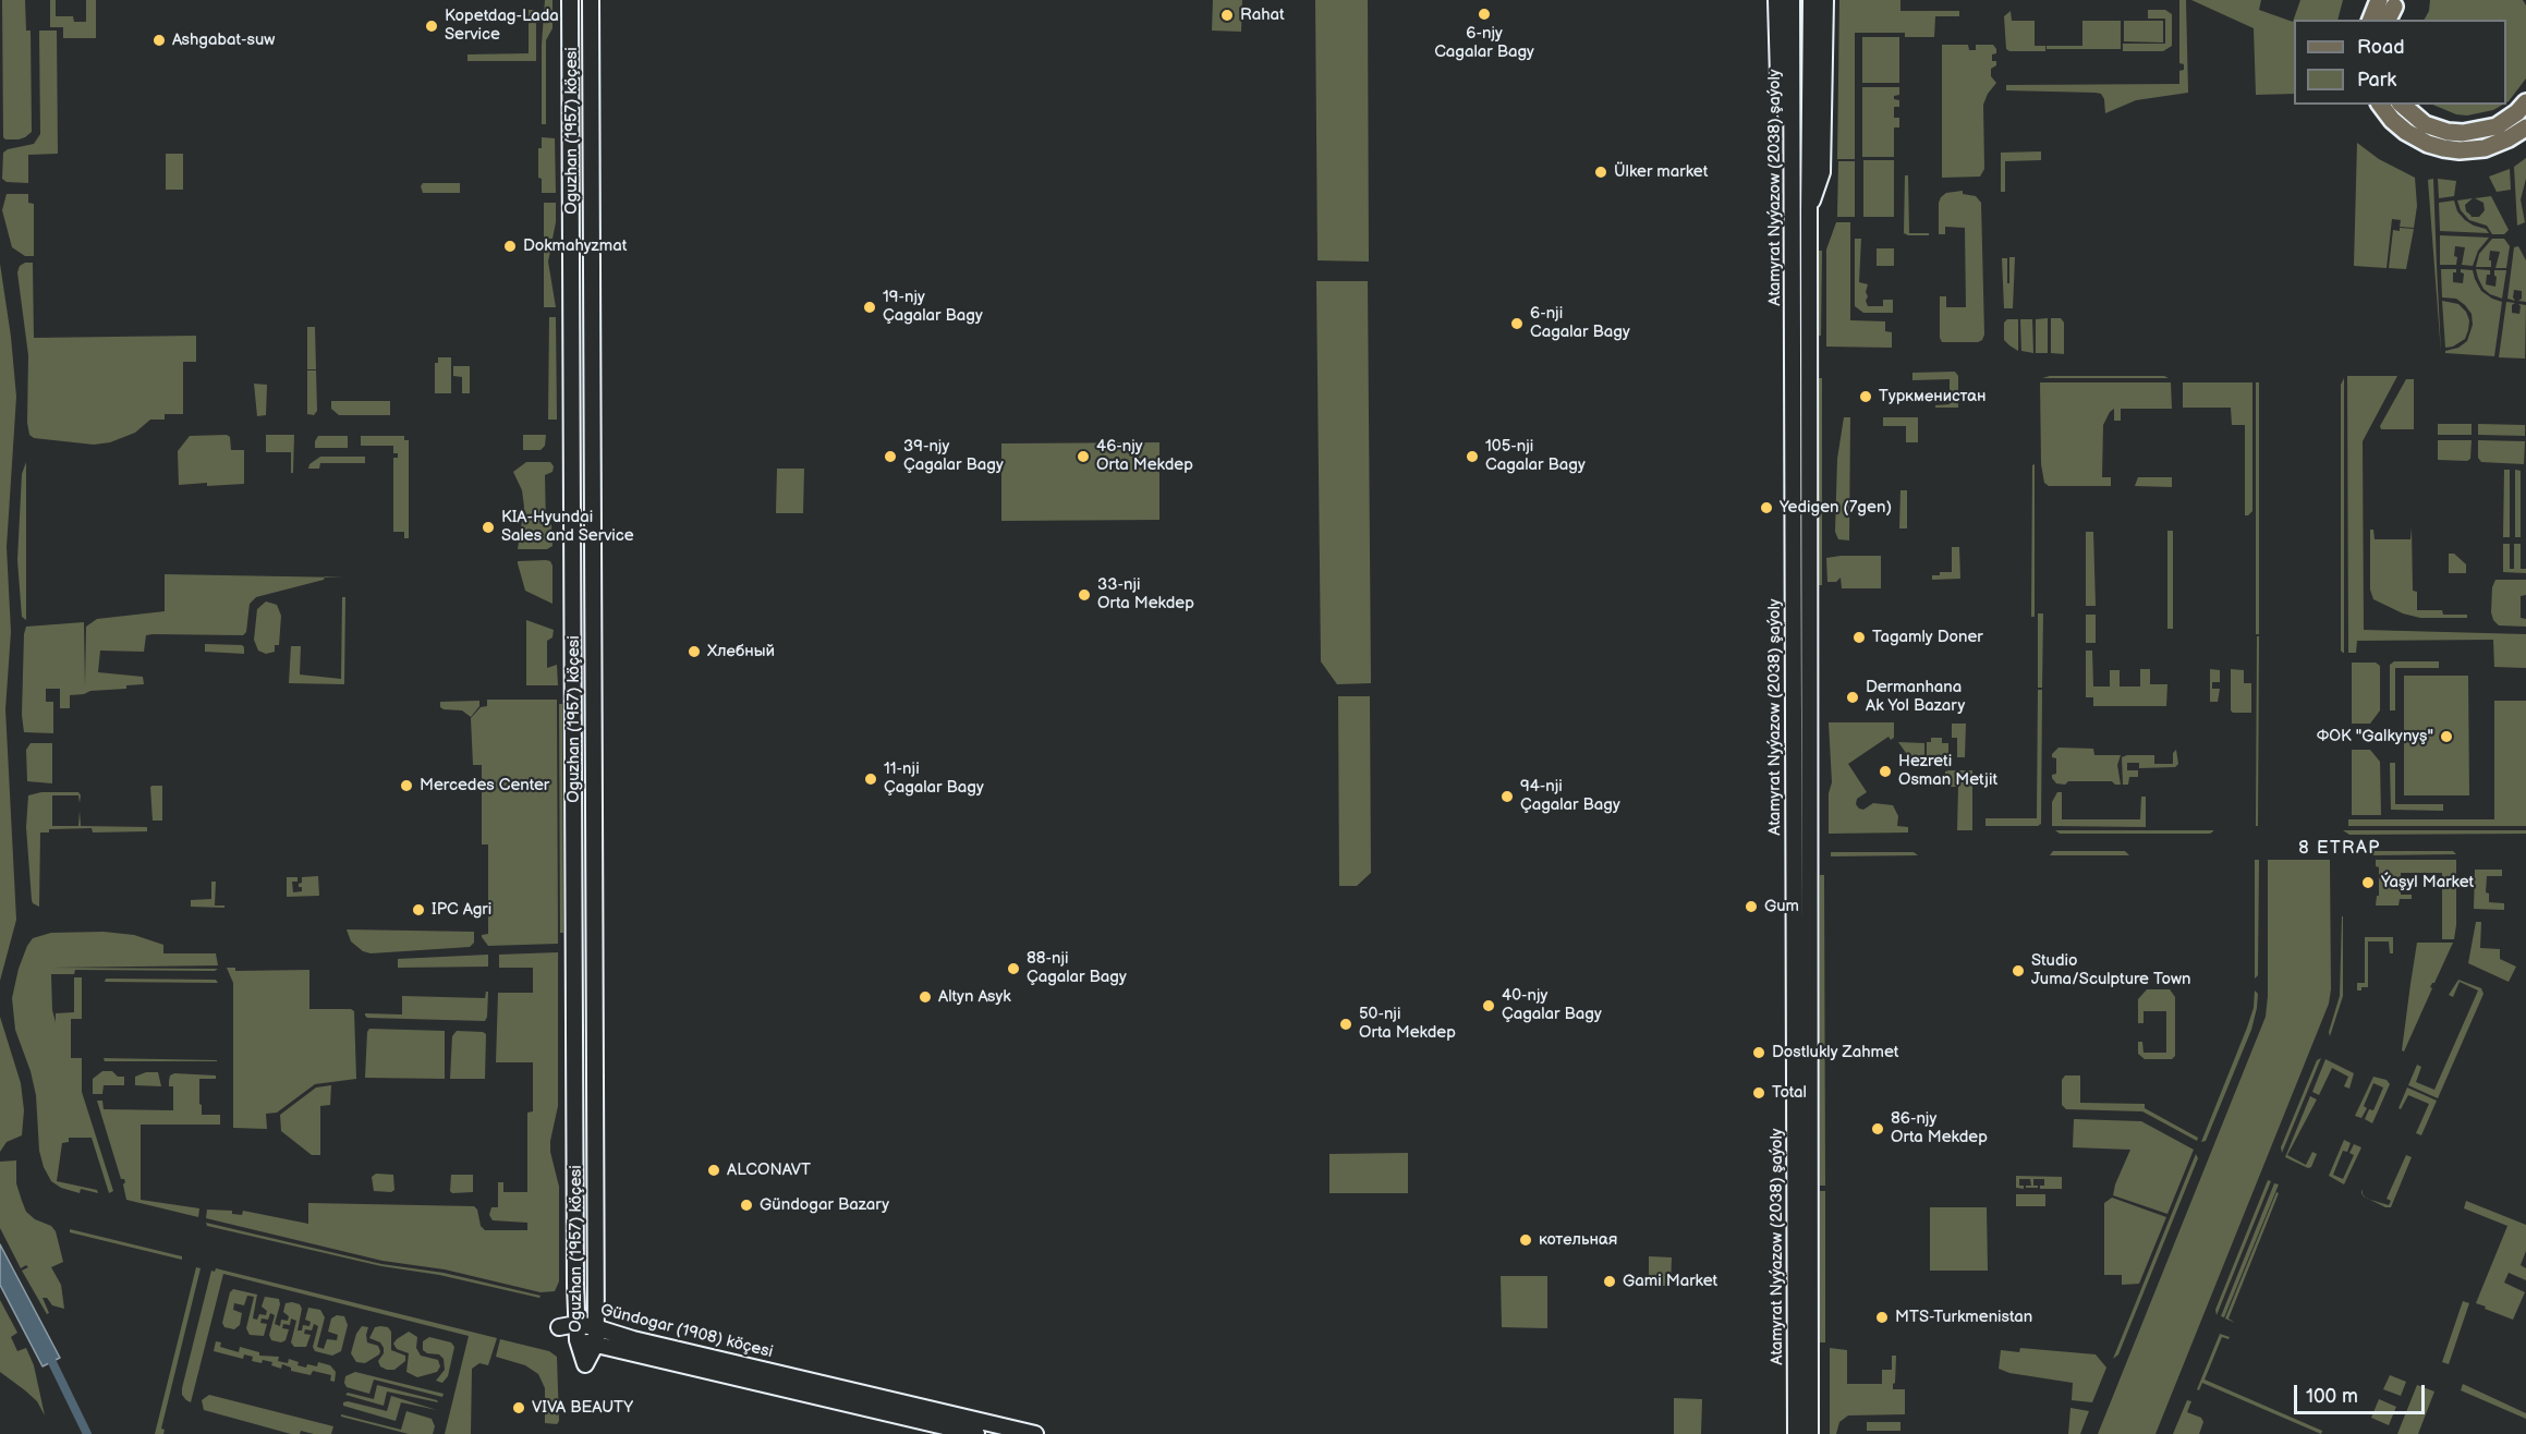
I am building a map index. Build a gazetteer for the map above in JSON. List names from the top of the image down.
{
  "streets": {
    "main road": ["Oguzhan (1957) köçesi", "Atamyrat Nyýazow (2038) şaýoly", "Gündogar (1908) köçesi"]
  },
  "crossings": [
    ["Oguzhan (1957) köçesi", "Gündogar (1908) köçesi"]
  ],
  "districts": ["8 ETRAP"],
  "places": [
    "6-njy Cagalar Bagy",
    "Rahat",
    "Kopetdag-Lada Service",
    "Ashgabat-suw",
    "Ülker market",
    "Dokmahyzmat",
    "19-njy Çagalar Bagy",
    "6-nji Cagalar Bagy",
    "Туркменистан",
    "39-njy Çagalar Bagy",
    "46-njy Orta Mekdep",
    "105-nji Cagalar Bagy",
    "Yedigen (7gen)",
    "KIA-Hyundai Sales and Service",
    "33-nji Orta Mekdep",
    "Tagamly Doner",
    "Хлебный",
    "Dermanhana Ak Yol Bazary",
    "ФОК \"Galkynyş\"",
    "Hezreti Osman Metjit",
    "11-nji Çagalar Bagy",
    "Mercedes Center",
    "94-nji Çagalar Bagy",
    "Ýaşyl Market",
    "Gum",
    "IPC Agri",
    "88-nji Çagalar Bagy",
    "Studio Juma/Sculpture Town",
    "Altyn Asyk",
    "40-njy Çagalar Bagy",
    "50-nji Orta Mekdep",
    "Dostlukly Zahmet",
    "Total",
    "86-njy Orta Mekdep",
    "ALCONAVT",
    "Gündogar Bazary",
    "котельная",
    "Gami Market",
    "MTS-Turkmenistan",
    "VIVA BEAUTY"
  ],
  "legend": ["Road", "Park"],
  "scale_bar": "100 m"
}
